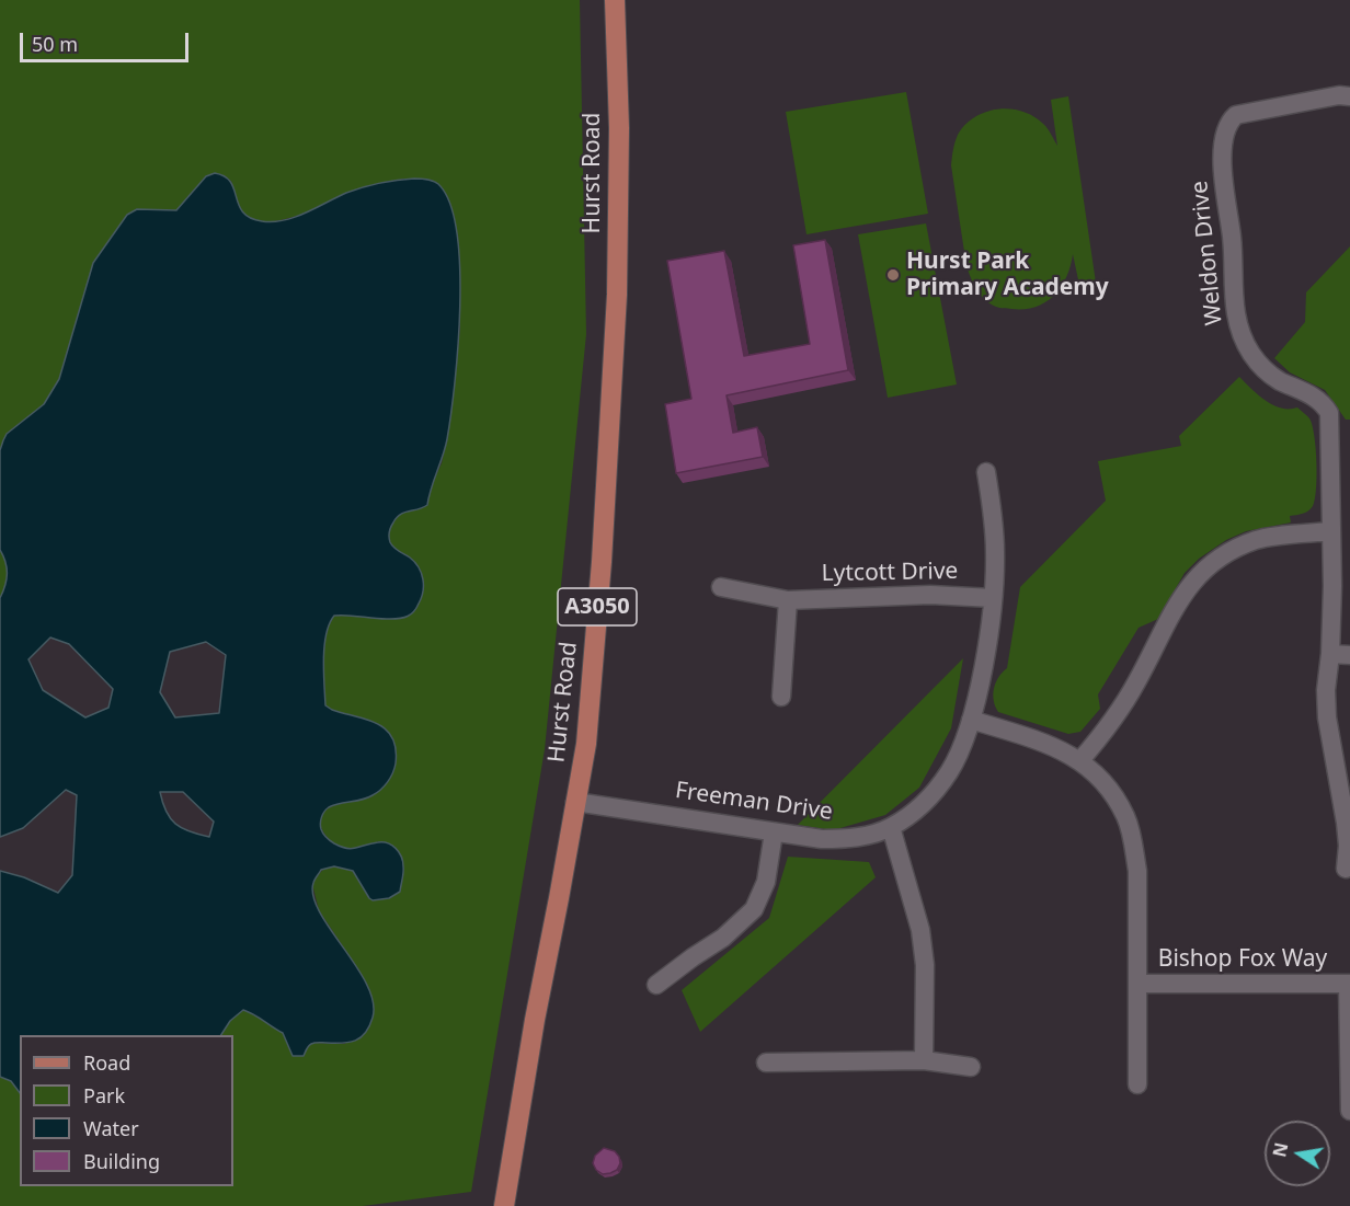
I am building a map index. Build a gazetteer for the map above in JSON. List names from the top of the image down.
{
  "streets": {
    "main road": ["Hurst Road", "A3050"],
    "street": [
      "Weldon Drive",
      "Lytcott Drive",
      "Freeman Drive",
      "Bishop Fox Way"
    ]
  },
  "crossings": [
    ["Hurst Road", "Freeman Drive"],
    ["Lytcott Drive", "Freeman Drive"],
    ["Freeman Drive", "Bishop Fox Way"]
  ],
  "places": ["Hurst Park Primary Academy"],
  "legend": [
    "Road",
    "Park",
    "Water",
    "Building"
  ],
  "scale_bar": "50 m",
  "north": "left"
}
